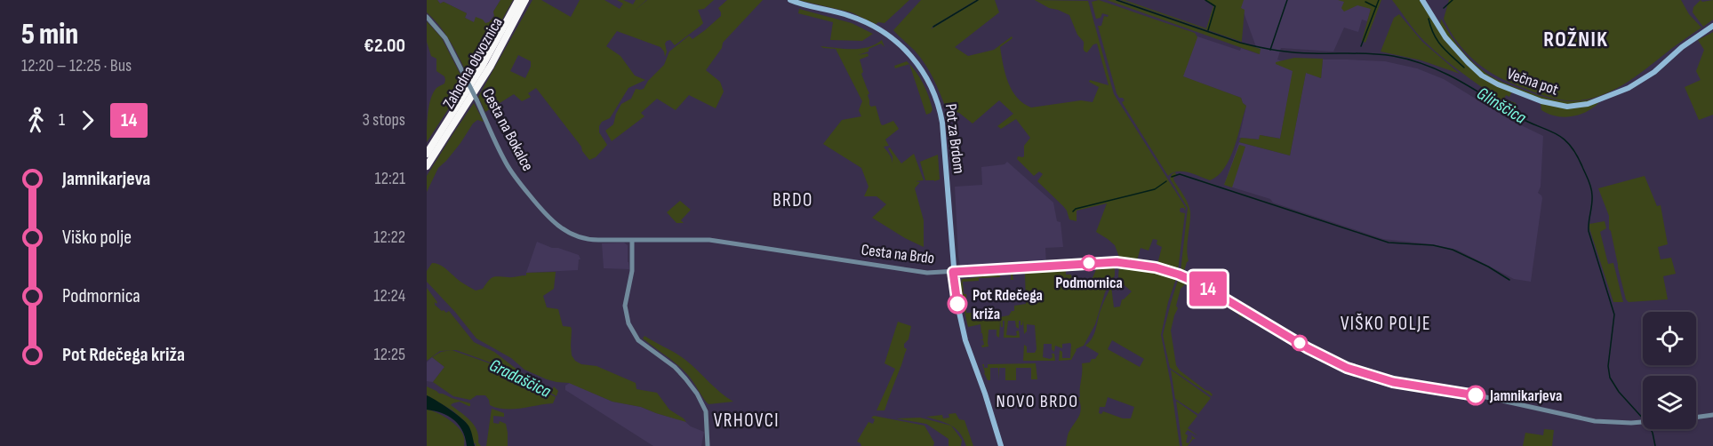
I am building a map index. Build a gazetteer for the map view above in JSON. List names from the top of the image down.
{
  "streets": {
    "highway": ["Zahodna obvoznica"],
    "main road": ["Večna pot", "Pot za Brdom"],
    "street": ["Cesta na Bokalce", "Cesta na Brdo"]
  },
  "crossings": [
    ["Cesta na Bokalce", "Cesta na Brdo"],
    ["Pot za Brdom", "Cesta na Brdo"]
  ],
  "districts": [
    "ROŽNIK",
    "BRDO",
    "VIŠKO POLJE",
    "NOVO BRDO",
    "VRHOVCI"
  ],
  "water": ["Glinščica", "Gradaščica"],
  "places": ["Podmornica", "Pot Rdečega križa", "Jamnikarjeva"],
  "lines": ["bus line 14"],
  "page": {
    "heading": ["5 min", "12:20 – 12:25 · Bus", "€2.00"],
    "on_map": "14",
    "legs": ["1", "14", "3 stops"],
    "list": [
      {
        "name": "Jamnikarjeva",
        "value": "12:21"
      },
      {
        "name": "Viško polje",
        "value": "12:22"
      },
      {
        "name": "Podmornica",
        "value": "12:24"
      },
      {
        "name": "Pot Rdečega križa",
        "value": "12:25"
      }
    ]
  }
}
